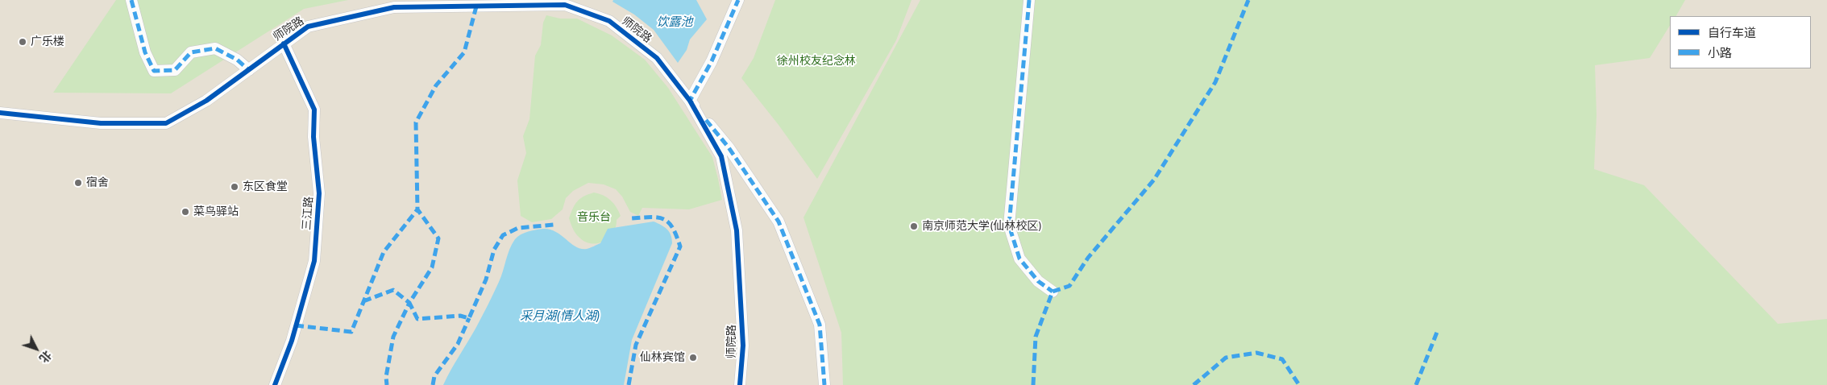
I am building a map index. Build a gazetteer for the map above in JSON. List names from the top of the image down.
{
  "streets": {
    "street": ["师院路", "三江路"]
  },
  "crossings": [
    ["师院路", "三江路"]
  ],
  "water": ["饮露池", "采月湖(情人湖)"],
  "parks": ["徐州校友纪念林", "音乐台"],
  "places": [
    "广乐楼",
    "宿舍",
    "东区食堂",
    "菜鸟驿站",
    "南京师范大学(仙林校区)",
    "仙林宾馆"
  ],
  "legend": ["自行车道", "小路"],
  "north": "bottom right"
}
